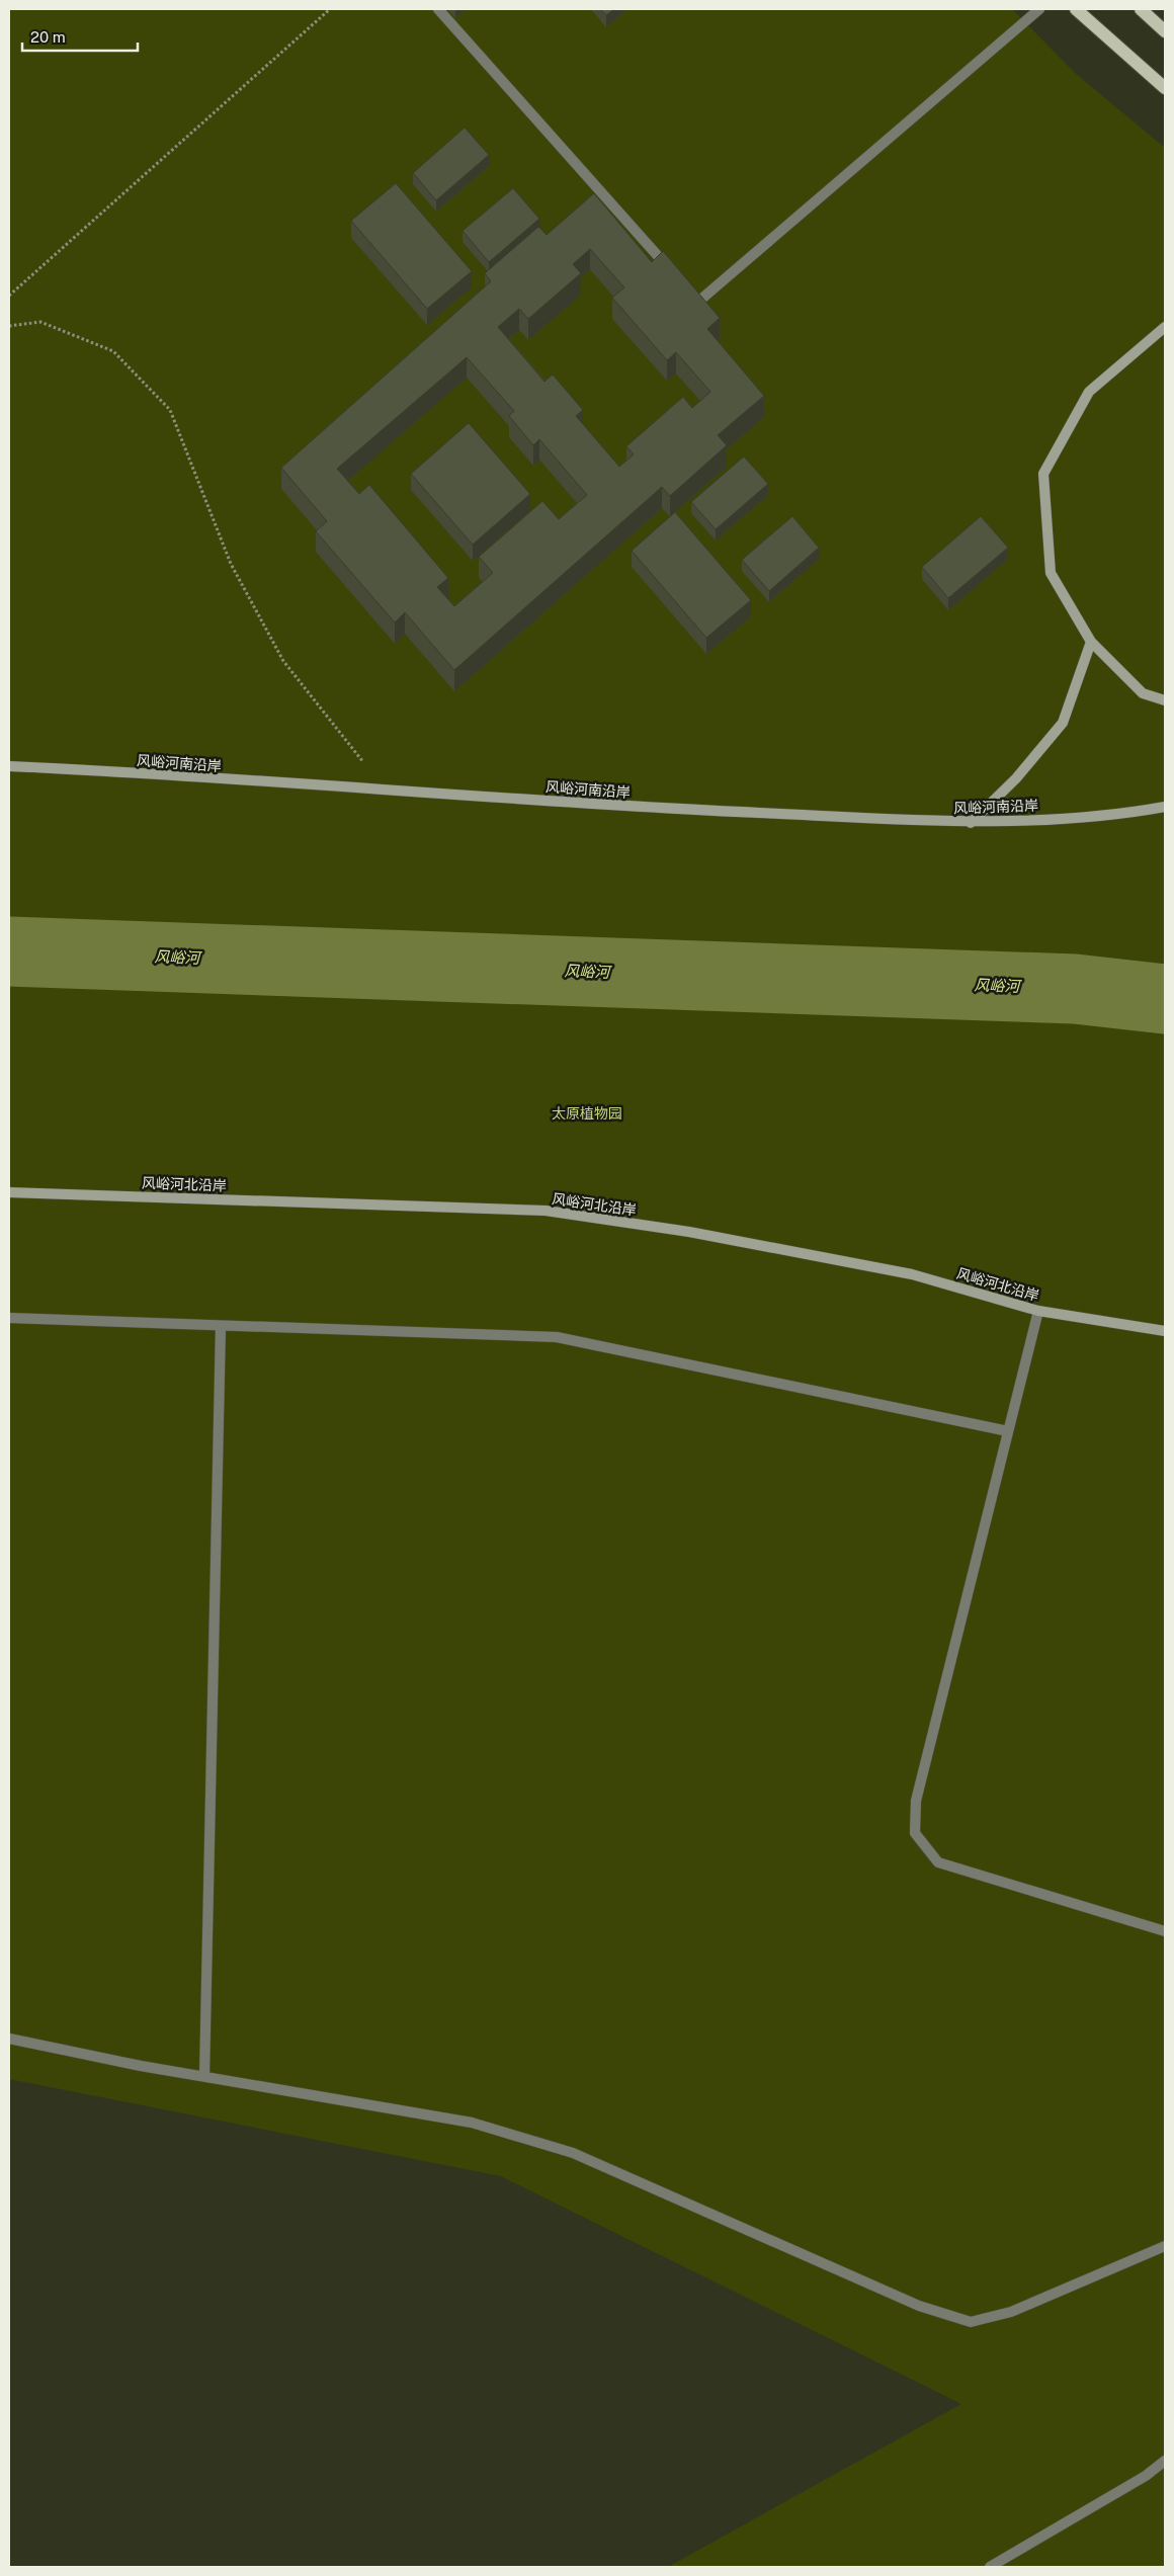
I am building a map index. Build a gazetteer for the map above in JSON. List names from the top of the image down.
{
  "streets": {
    "street": ["风峪河南沿岸", "风峪河北沿岸"]
  },
  "water": ["风峪河"],
  "parks": ["太原植物园"],
  "scale_bar": "20 m"
}
